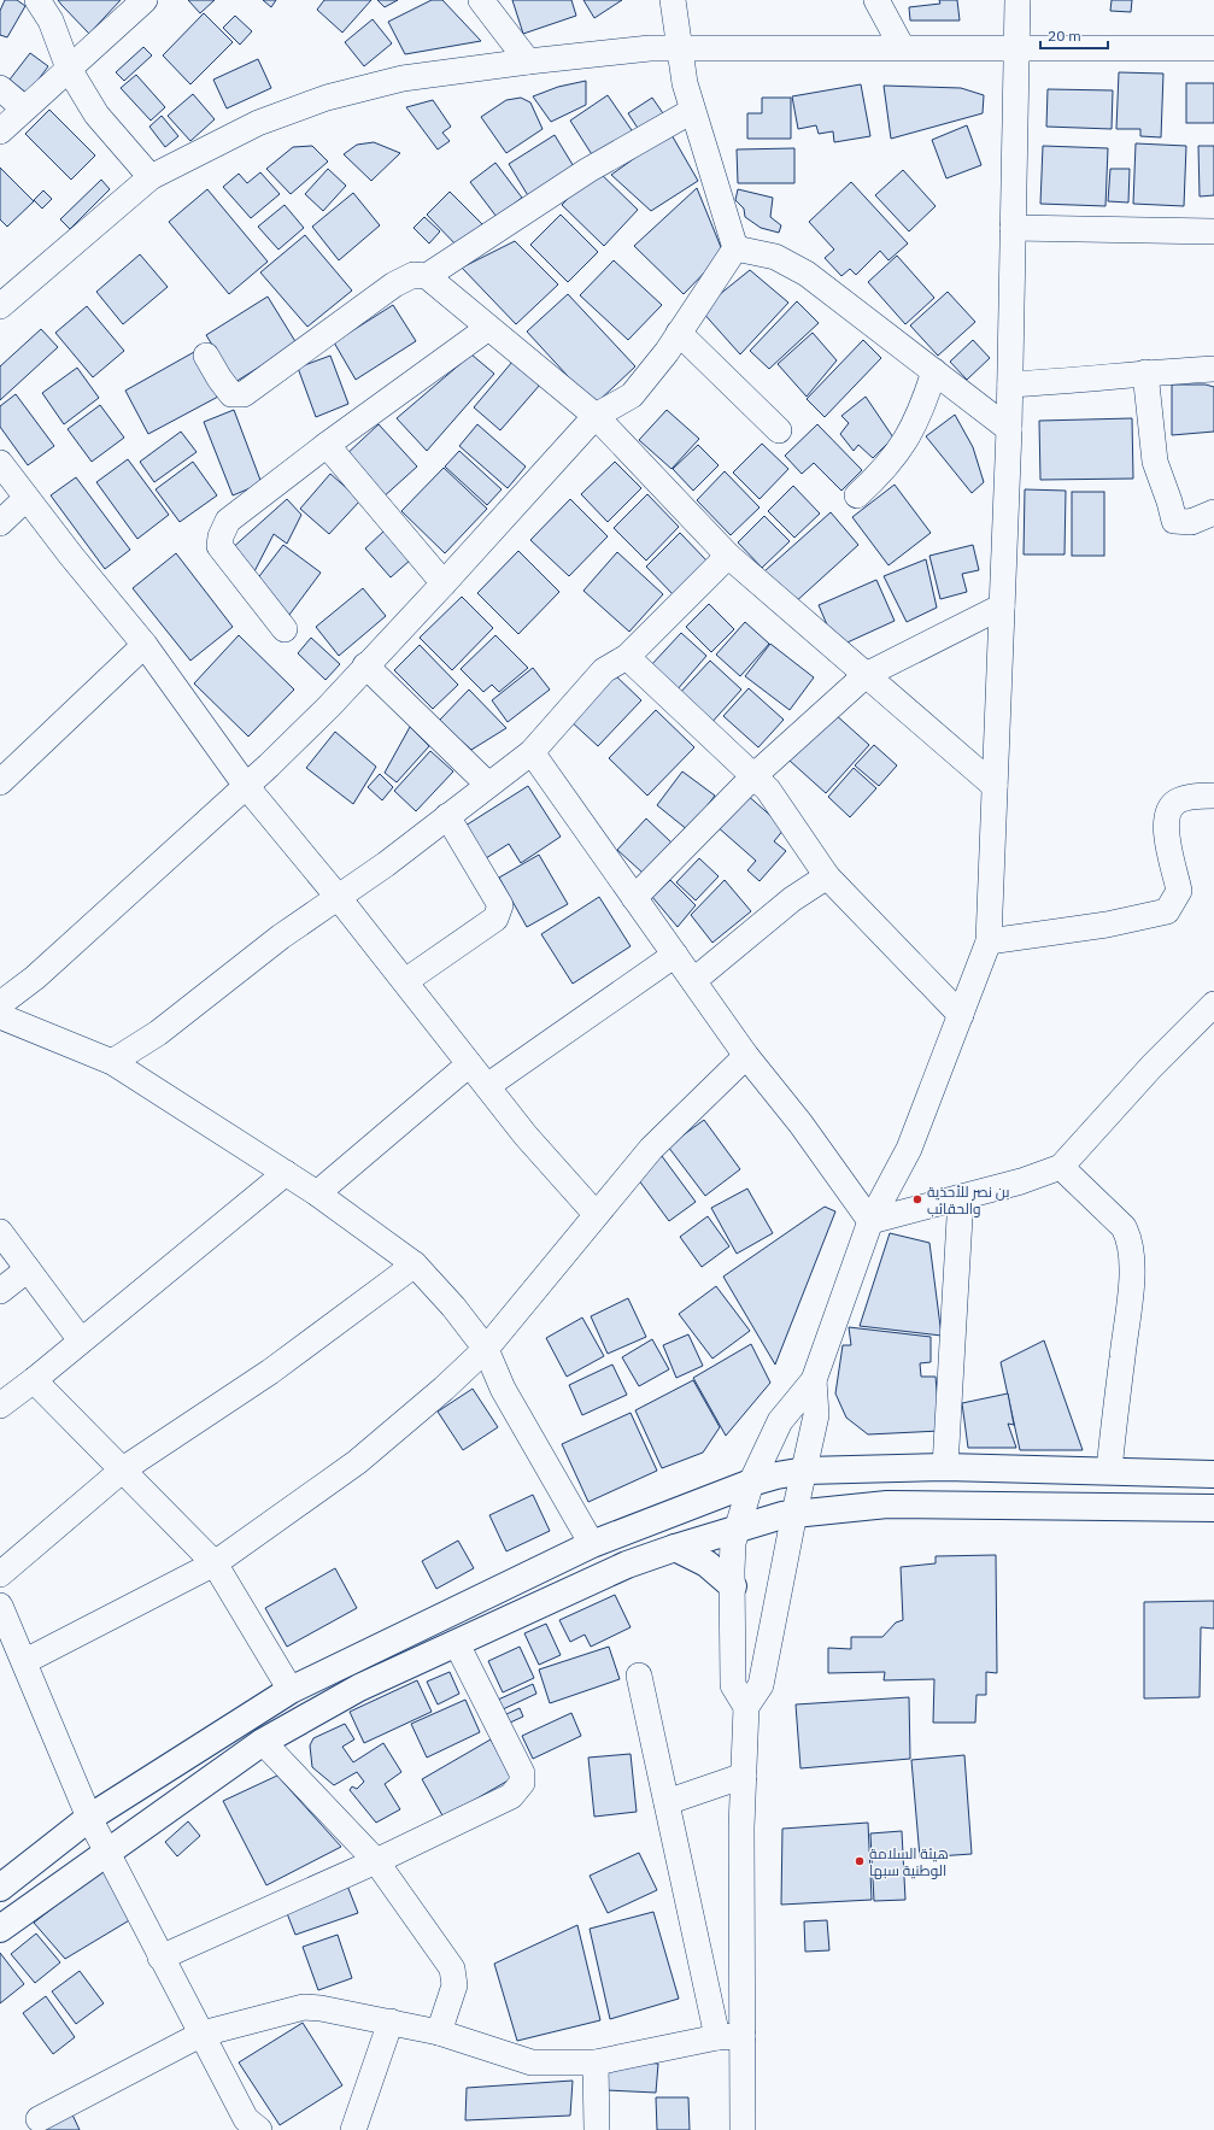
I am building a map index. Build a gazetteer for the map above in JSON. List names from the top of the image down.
{
  "places": ["بن نصر للأحذية والحقائب", "هيئة السلامة الوطنية سبها"],
  "scale_bar": "20 m"
}
